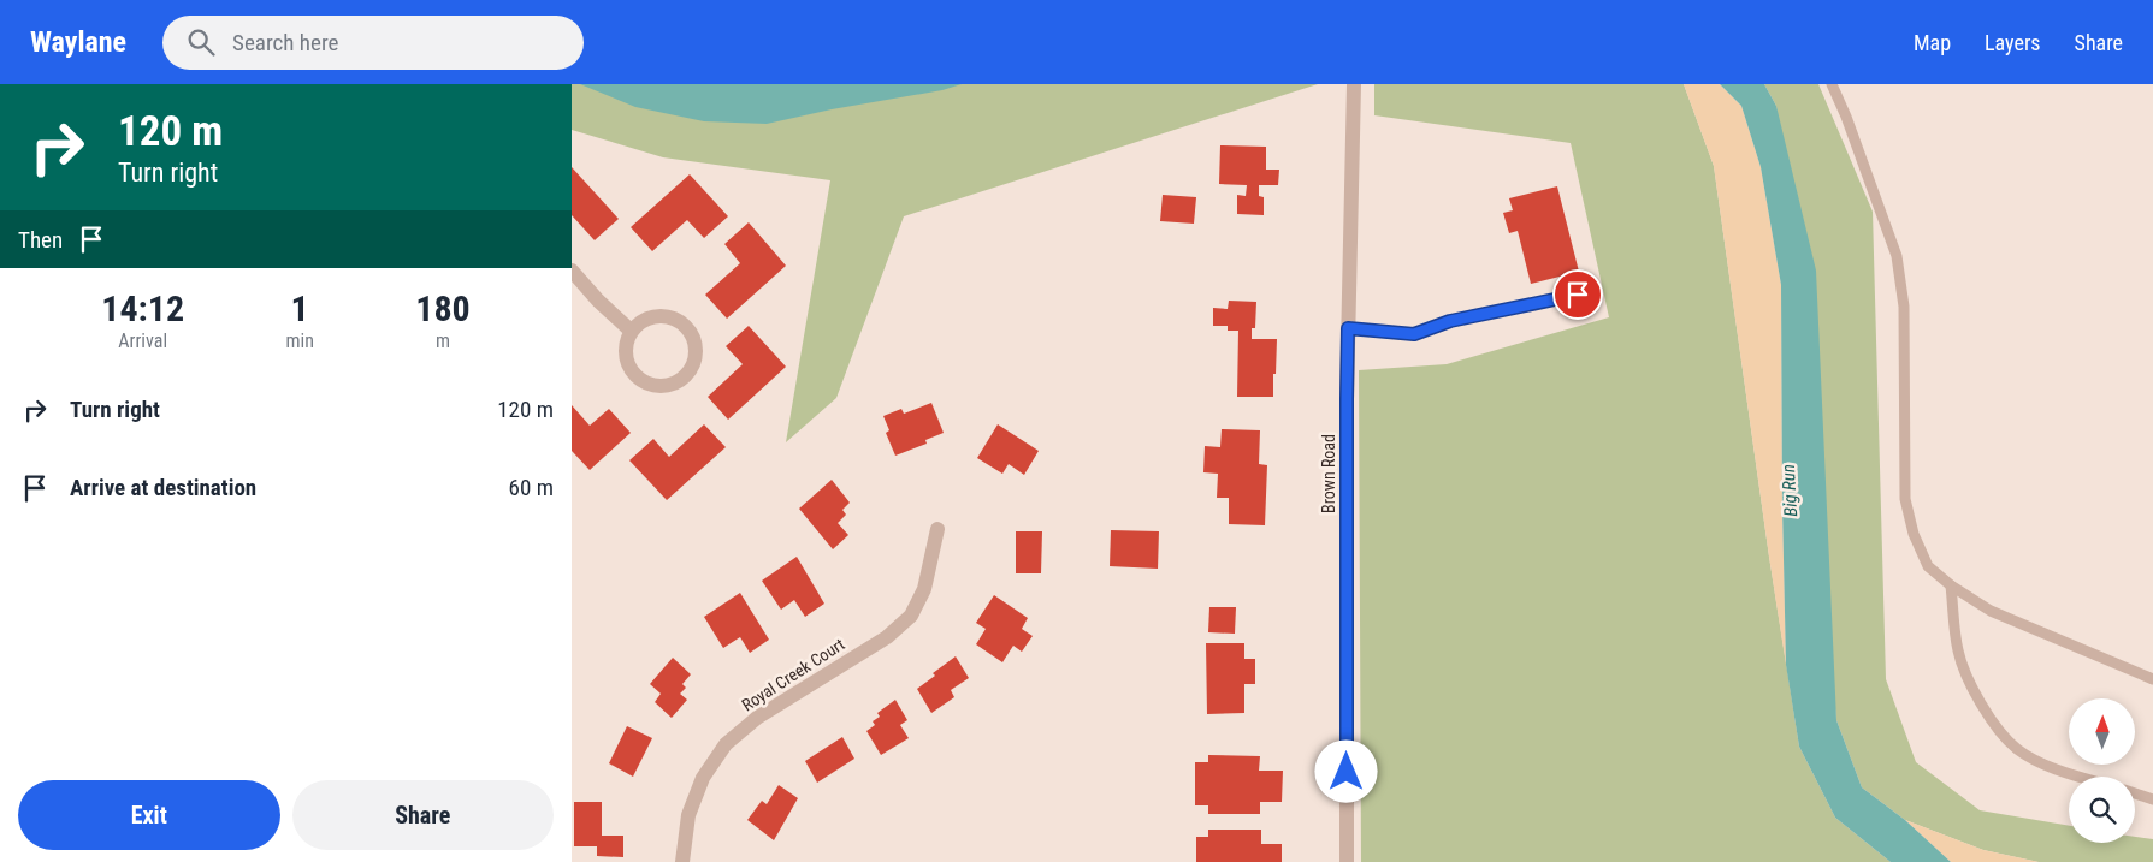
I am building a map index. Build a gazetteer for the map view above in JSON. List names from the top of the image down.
{
  "streets": {
    "street": ["Brown Road", "Royal Creek Court"]
  },
  "water": ["Big Run"],
  "north": "top",
  "page": {
    "header": "Waylane",
    "search": "Search here",
    "nav": ["Map", "Layers", "Share"],
    "turn": ["120 m", "Turn right"],
    "then": "Then",
    "eta": [
      "14:12",
      "Arrival",
      "1",
      "min",
      "180",
      "m"
    ],
    "list": [
      {
        "name": "Turn right",
        "value": "120 m"
      },
      {
        "name": "Arrive at destination",
        "value": "60 m"
      }
    ],
    "buttons": ["Exit", "Share"]
  }
}
